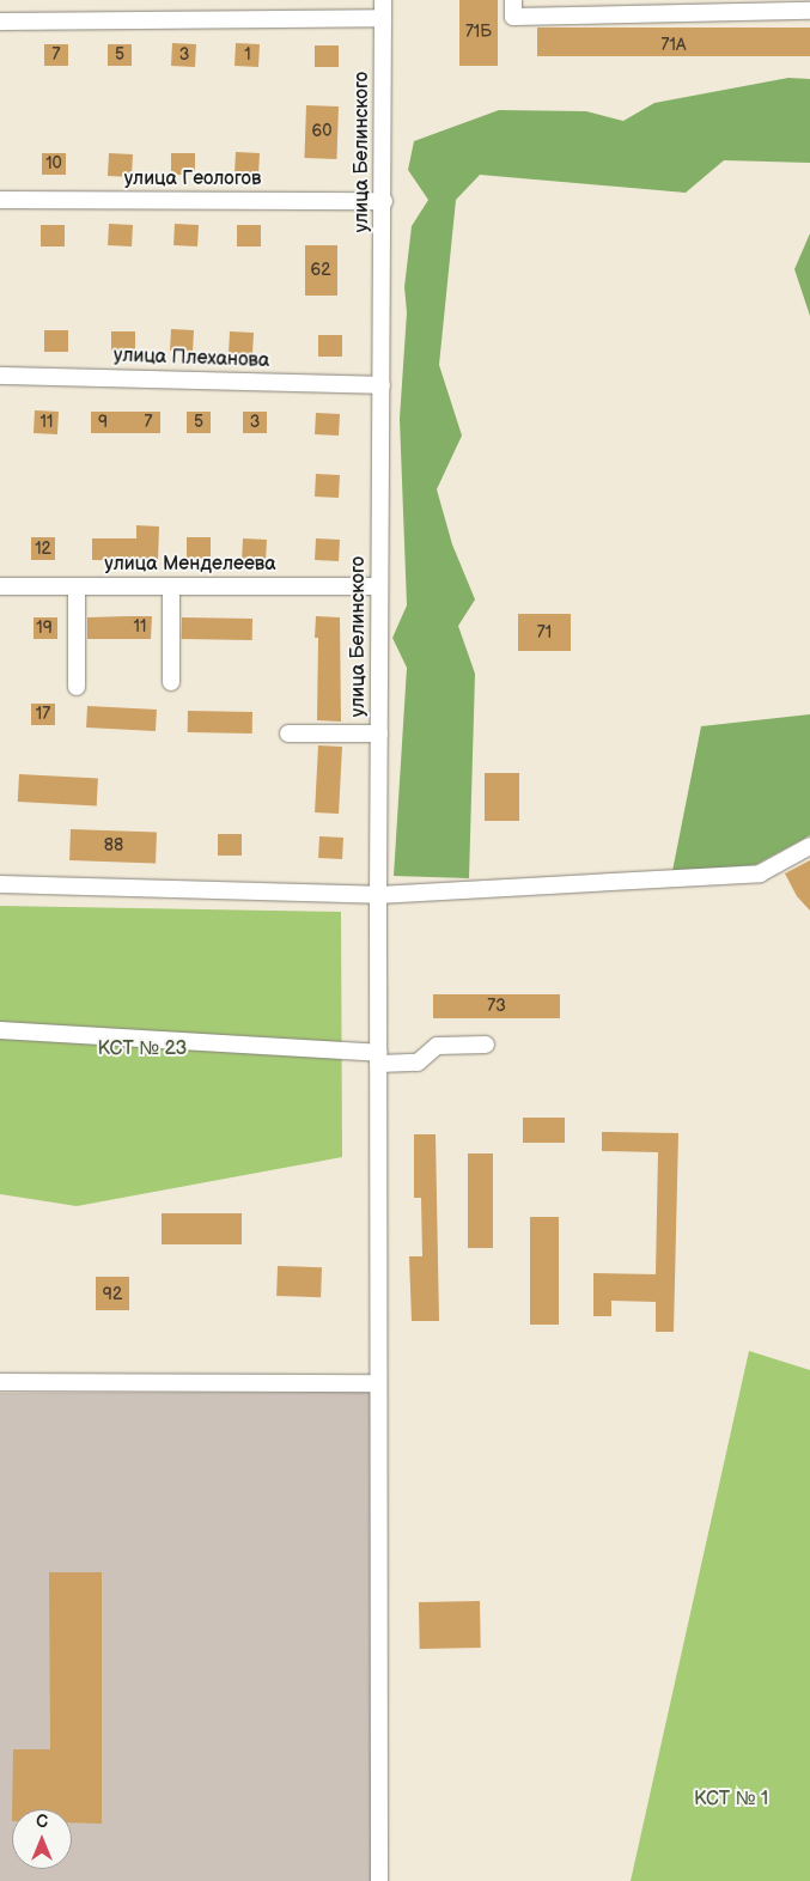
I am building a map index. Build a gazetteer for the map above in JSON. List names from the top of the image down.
{
  "streets": {
    "street": [
      "улица Белинского",
      "улица Геологов",
      "улица Плеханова",
      "улица Менделеева"
    ]
  },
  "crossings": [
    ["улица Белинского", "улица Геологов"],
    ["улица Белинского", "улица Плеханова"],
    ["улица Белинского", "улица Менделеева"]
  ],
  "parks": ["КСТ № 23", "КСТ № 1"],
  "house_numbers": [
    "71Б",
    "71А",
    "7",
    "5",
    "3",
    "1",
    "60",
    "10",
    "62",
    "11",
    "9",
    "7",
    "5",
    "3",
    "12",
    "11",
    "19",
    "71",
    "17",
    "88",
    "73",
    "92"
  ],
  "north": "top"
}
